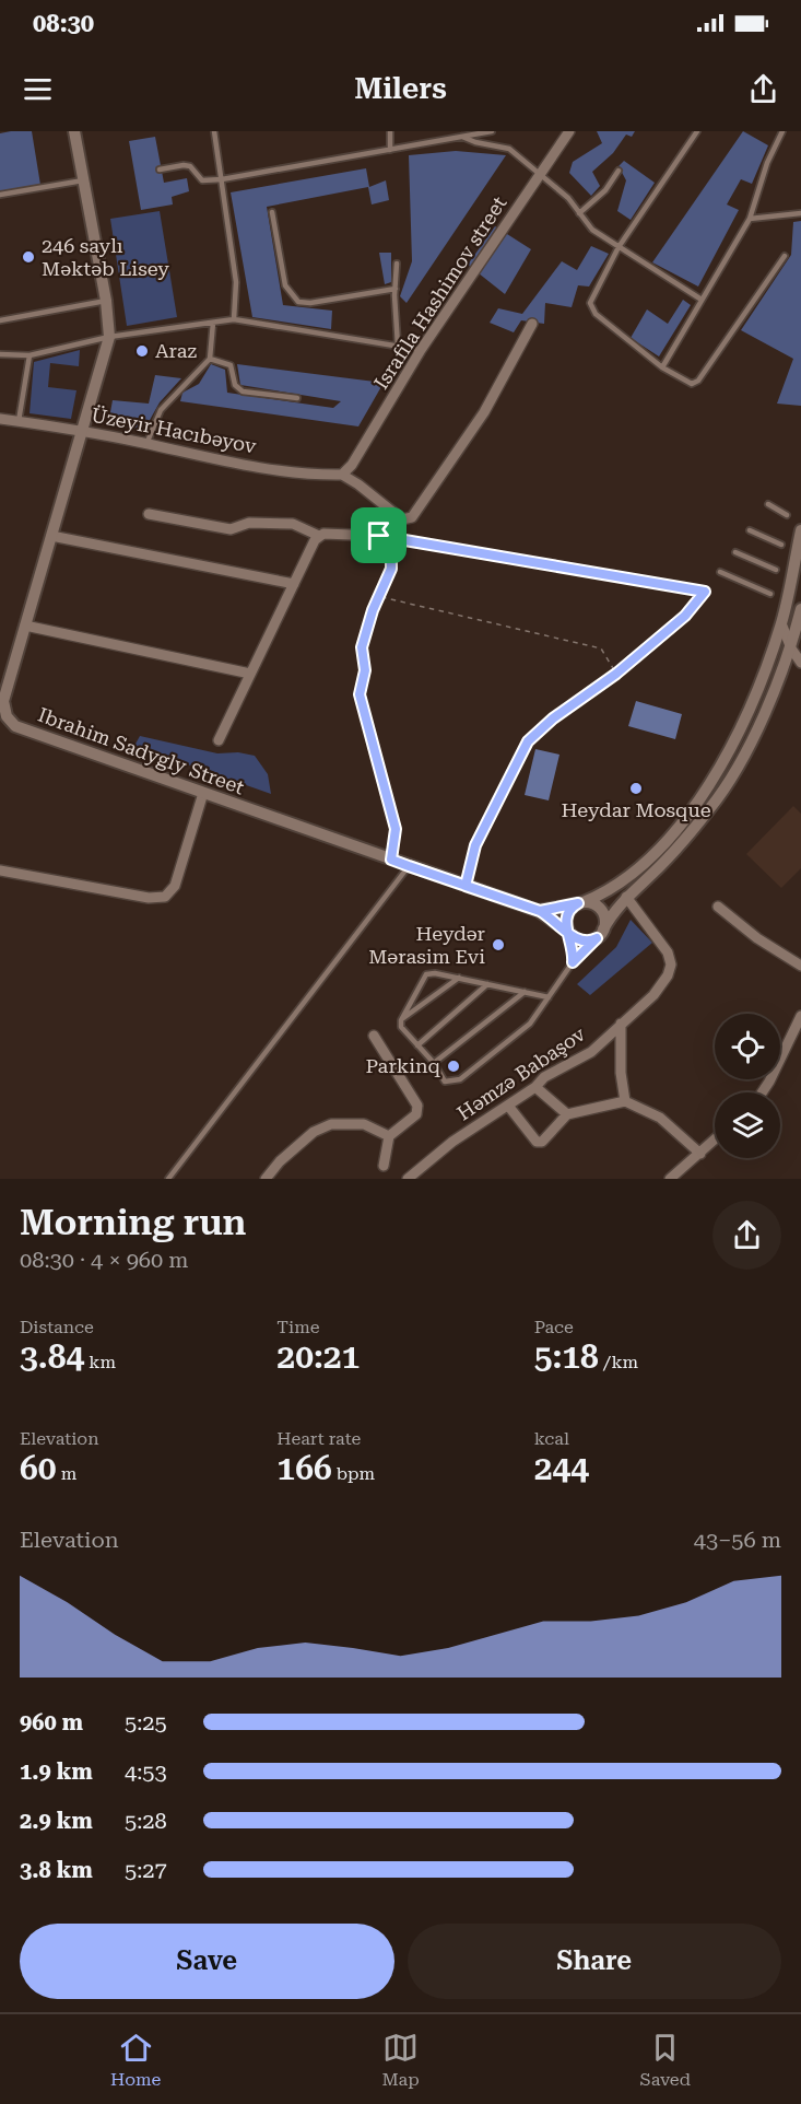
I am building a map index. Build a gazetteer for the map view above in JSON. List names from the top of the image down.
{
  "streets": {
    "street": [
      "Israfila Hashimov street",
      "Üzeyir Hacıbəyov",
      "Ibrahim Sadygly Street",
      "Həmzə Babaşov"
    ]
  },
  "crossings": [
    ["Israfila Hashimov street", "Üzeyir Hacıbəyov"],
    ["Üzeyir Hacıbəyov", "Ibrahim Sadygly Street"]
  ],
  "places": [
    "246 saylı Məktəb Lisey",
    "Araz",
    "Heydar Mosque",
    "Heydər Mərasim Evi",
    "Parkinq"
  ],
  "page": {
    "status": "08:30",
    "header": "Milers",
    "heading": ["Morning run", "08:30 · 4 × 960 m"],
    "stats": [
      ["Distance", "3.84 km"],
      ["Time", "20:21"],
      ["Pace", "5:18 /km"],
      ["Elevation", "60 m"],
      ["Heart rate", "166 bpm"],
      ["kcal", "244"]
    ],
    "chart": ["Elevation", "43–56 m"],
    "list": [
      {
        "name": "960 m",
        "note": "5:25"
      },
      {
        "name": "1.9 km",
        "note": "4:53"
      },
      {
        "name": "2.9 km",
        "note": "5:28"
      },
      {
        "name": "3.8 km",
        "note": "5:27"
      }
    ],
    "buttons": ["Save", "Share"],
    "tabs": ["Home", "Map", "Saved"]
  }
}
